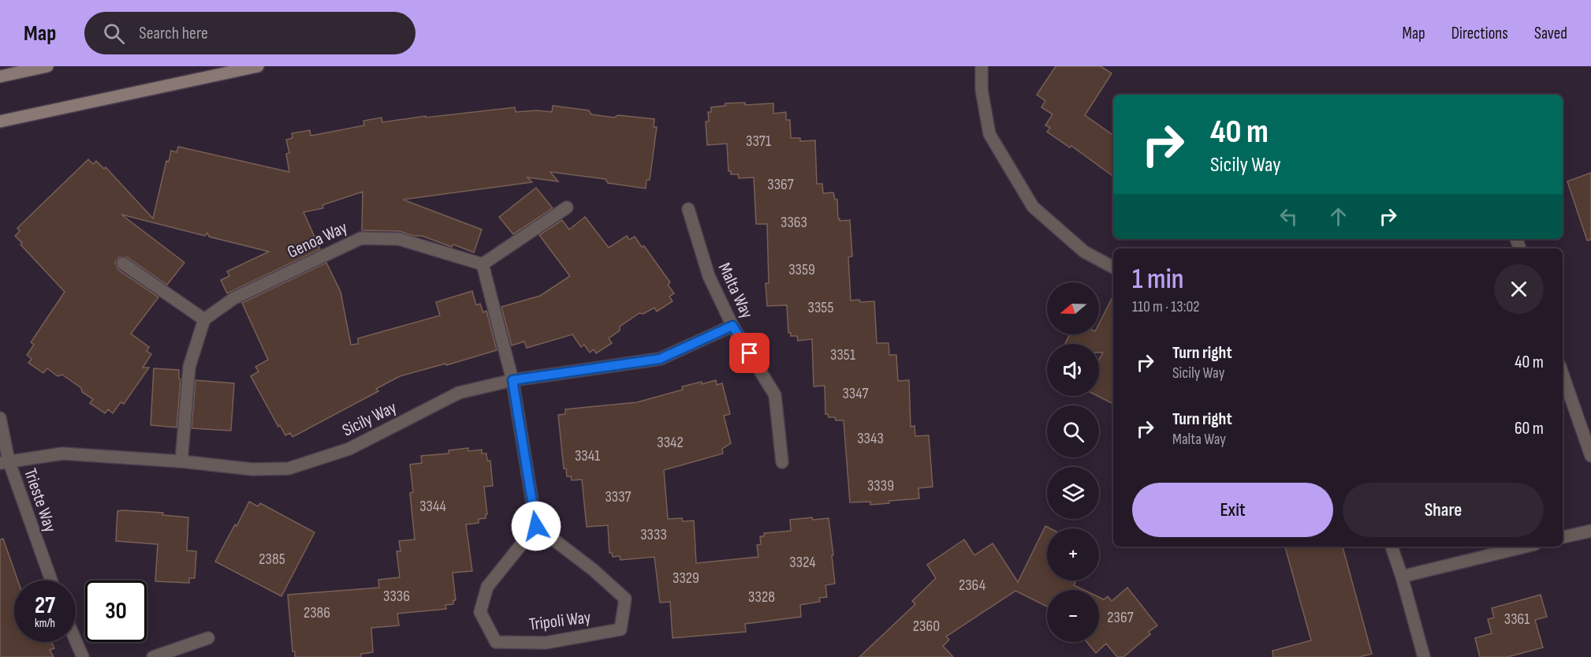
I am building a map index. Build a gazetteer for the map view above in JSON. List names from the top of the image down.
{
  "streets": {
    "street": [
      "Genoa Way",
      "Malta Way",
      "Sicily Way",
      "Trieste Way",
      "Tripoli Way"
    ]
  },
  "crossings": [
    ["Malta Way", "Sicily Way"],
    ["Sicily Way", "Trieste Way"]
  ],
  "house_numbers": [
    "3371",
    "3367",
    "3363",
    "3359",
    "3355",
    "3351",
    "3347",
    "3343",
    "3342",
    "3341",
    "3339",
    "3337",
    "3344",
    "3333",
    "2385",
    "3324",
    "3329",
    "2364",
    "3336",
    "3328",
    "2386",
    "2367",
    "3361",
    "2360"
  ],
  "north": "left",
  "page": {
    "header": "Map",
    "search": "Search here",
    "nav": ["Map", "Directions", "Saved"],
    "turn": ["40 m", "Sicily Way"],
    "heading": ["1 min", "110 m · 13:02"],
    "map_buttons": ["+", "−"],
    "list": [
      {
        "name": "Turn right",
        "note": "Sicily Way",
        "value": "40 m"
      },
      {
        "name": "Turn right",
        "note": "Malta Way",
        "value": "60 m"
      }
    ],
    "buttons": ["Exit", "Share"],
    "speed": "27 km/h",
    "limit": "30"
  }
}
